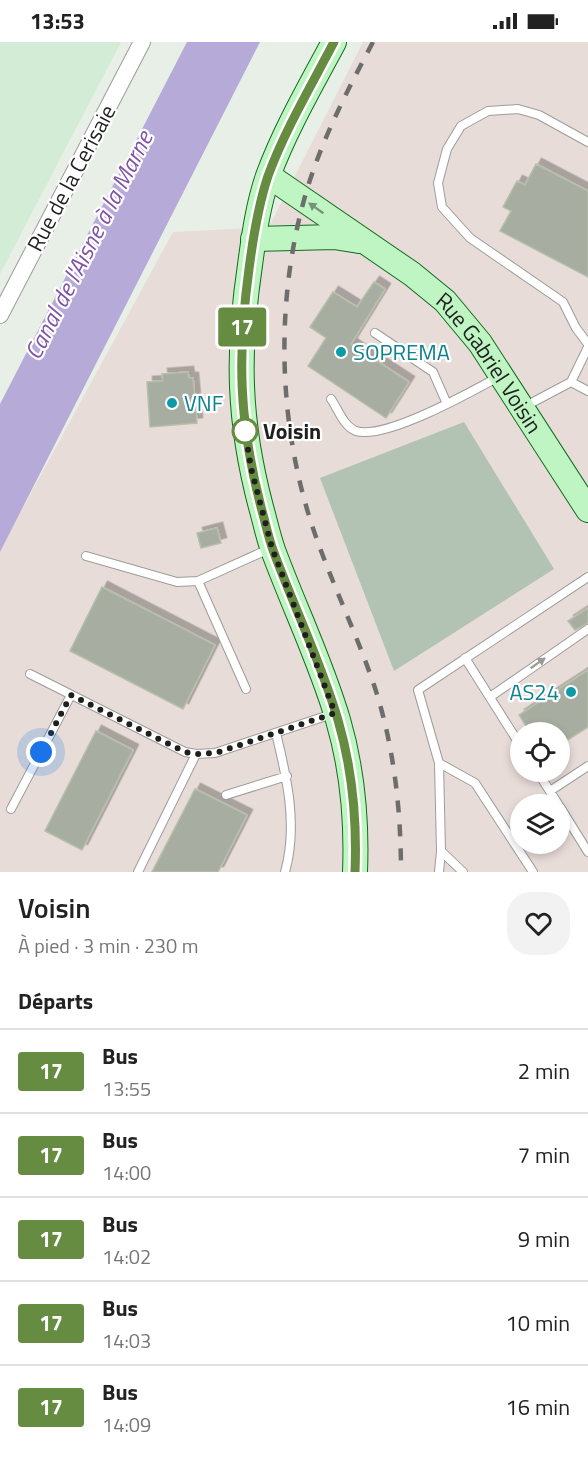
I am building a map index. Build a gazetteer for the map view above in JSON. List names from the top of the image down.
{
  "streets": {
    "street": ["Rue de la Cerisaie", "Rue Gabriel Voisin"]
  },
  "water": ["Canal de l'Aisne à la Marne"],
  "places": [
    "SOPREMA",
    "VNF",
    "Voisin",
    "AS24"
  ],
  "lines": ["bus line 17"],
  "page": {
    "status": "13:53",
    "on_map": "17",
    "heading": [
      ["Voisin", "À pied · 3 min · 230 m"],
      "Départs"
    ],
    "list": [
      {
        "mark": "17",
        "name": "Bus",
        "note": "13:55",
        "value": "2 min"
      },
      {
        "mark": "17",
        "name": "Bus",
        "note": "14:00",
        "value": "7 min"
      },
      {
        "mark": "17",
        "name": "Bus",
        "note": "14:02",
        "value": "9 min"
      },
      {
        "mark": "17",
        "name": "Bus",
        "note": "14:03",
        "value": "10 min"
      },
      {
        "mark": "17",
        "name": "Bus",
        "note": "14:09",
        "value": "16 min"
      }
    ]
  }
}
